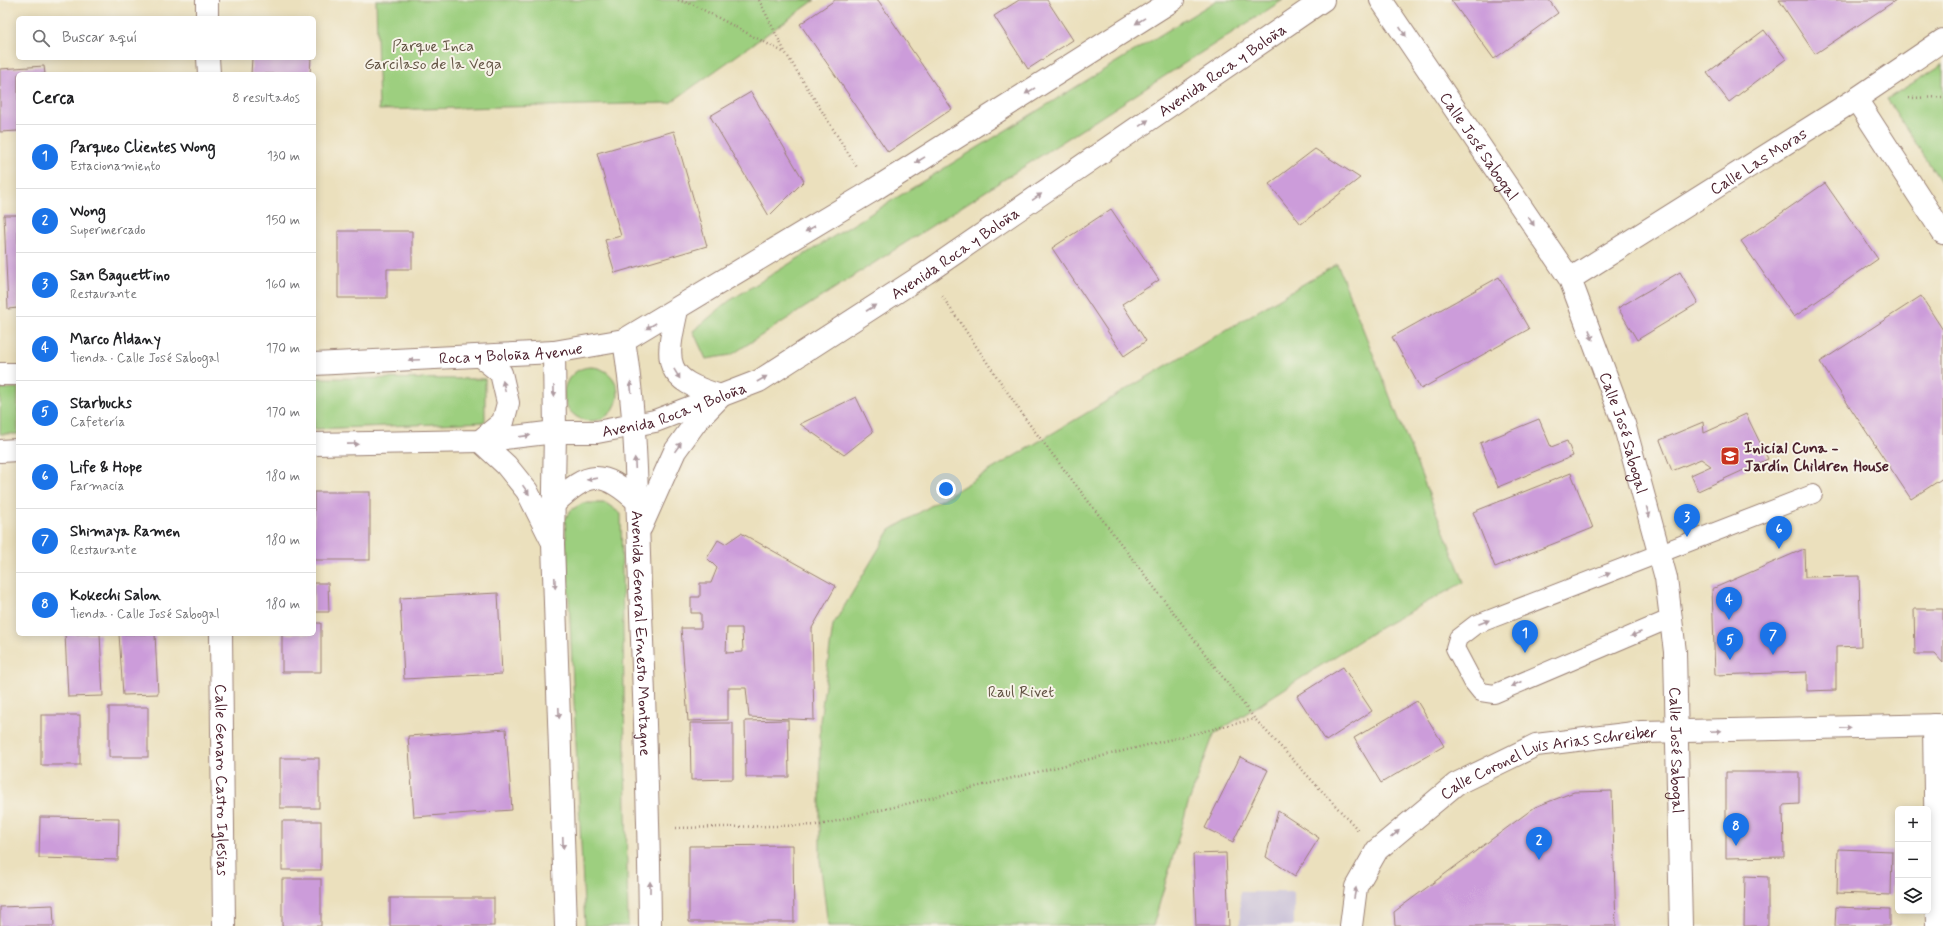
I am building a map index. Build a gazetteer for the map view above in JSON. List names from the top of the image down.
{
  "streets": {
    "main road": [
      "Avenida Roca y Boloña",
      "Calle José Sabogal",
      "Calle Las Moras",
      "Roca y Boloña Avenue",
      "Avenida General Ernesto Montagne",
      "Calle Coronel Luis Arias Schreiber",
      "Calle Genaro Castro Iglesias"
    ]
  },
  "crossings": [
    ["Avenida Roca y Boloña", "Avenida General Ernesto Montagne"],
    ["Calle José Sabogal", "Calle Las Moras"],
    ["Calle José Sabogal", "Calle Coronel Luis Arias Schreiber"],
    ["Roca y Boloña Avenue", "Avenida General Ernesto Montagne"]
  ],
  "one_way": ["Calle José Sabogal", "Calle Coronel Luis Arias Schreiber"],
  "parks": ["Parque Inca Garcilaso de la Vega", "Raul Rivet"],
  "places": {
    "school or university": ["Inicial Cuna - Jardín Children House"]
  },
  "page": {
    "search": "Buscar aquí",
    "heading": ["Cerca", "8 resultados"],
    "list": [
      {
        "mark": "1",
        "name": "Parqueo Clientes Wong",
        "note": "Estacionamiento",
        "value": "130 m"
      },
      {
        "mark": "2",
        "name": "Wong",
        "note": "Supermercado",
        "value": "150 m"
      },
      {
        "mark": "3",
        "name": "San Baguettino",
        "note": "Restaurante",
        "value": "160 m"
      },
      {
        "mark": "4",
        "name": "Marco Aldany",
        "note": "Tienda · Calle José Sabogal",
        "value": "170 m"
      },
      {
        "mark": "5",
        "name": "Starbucks",
        "note": "Cafetería",
        "value": "170 m"
      },
      {
        "mark": "6",
        "name": "Life & Hope",
        "note": "Farmacia",
        "value": "180 m"
      },
      {
        "mark": "7",
        "name": "Shimaya Ramen",
        "note": "Restaurante",
        "value": "180 m"
      },
      {
        "mark": "8",
        "name": "Kokechi Salon",
        "note": "Tienda · Calle José Sabogal",
        "value": "180 m"
      }
    ],
    "pins": [
      "3",
      "6",
      "4",
      "1",
      "7",
      "5",
      "8",
      "2"
    ],
    "map_buttons": ["+", "−"]
  }
}
